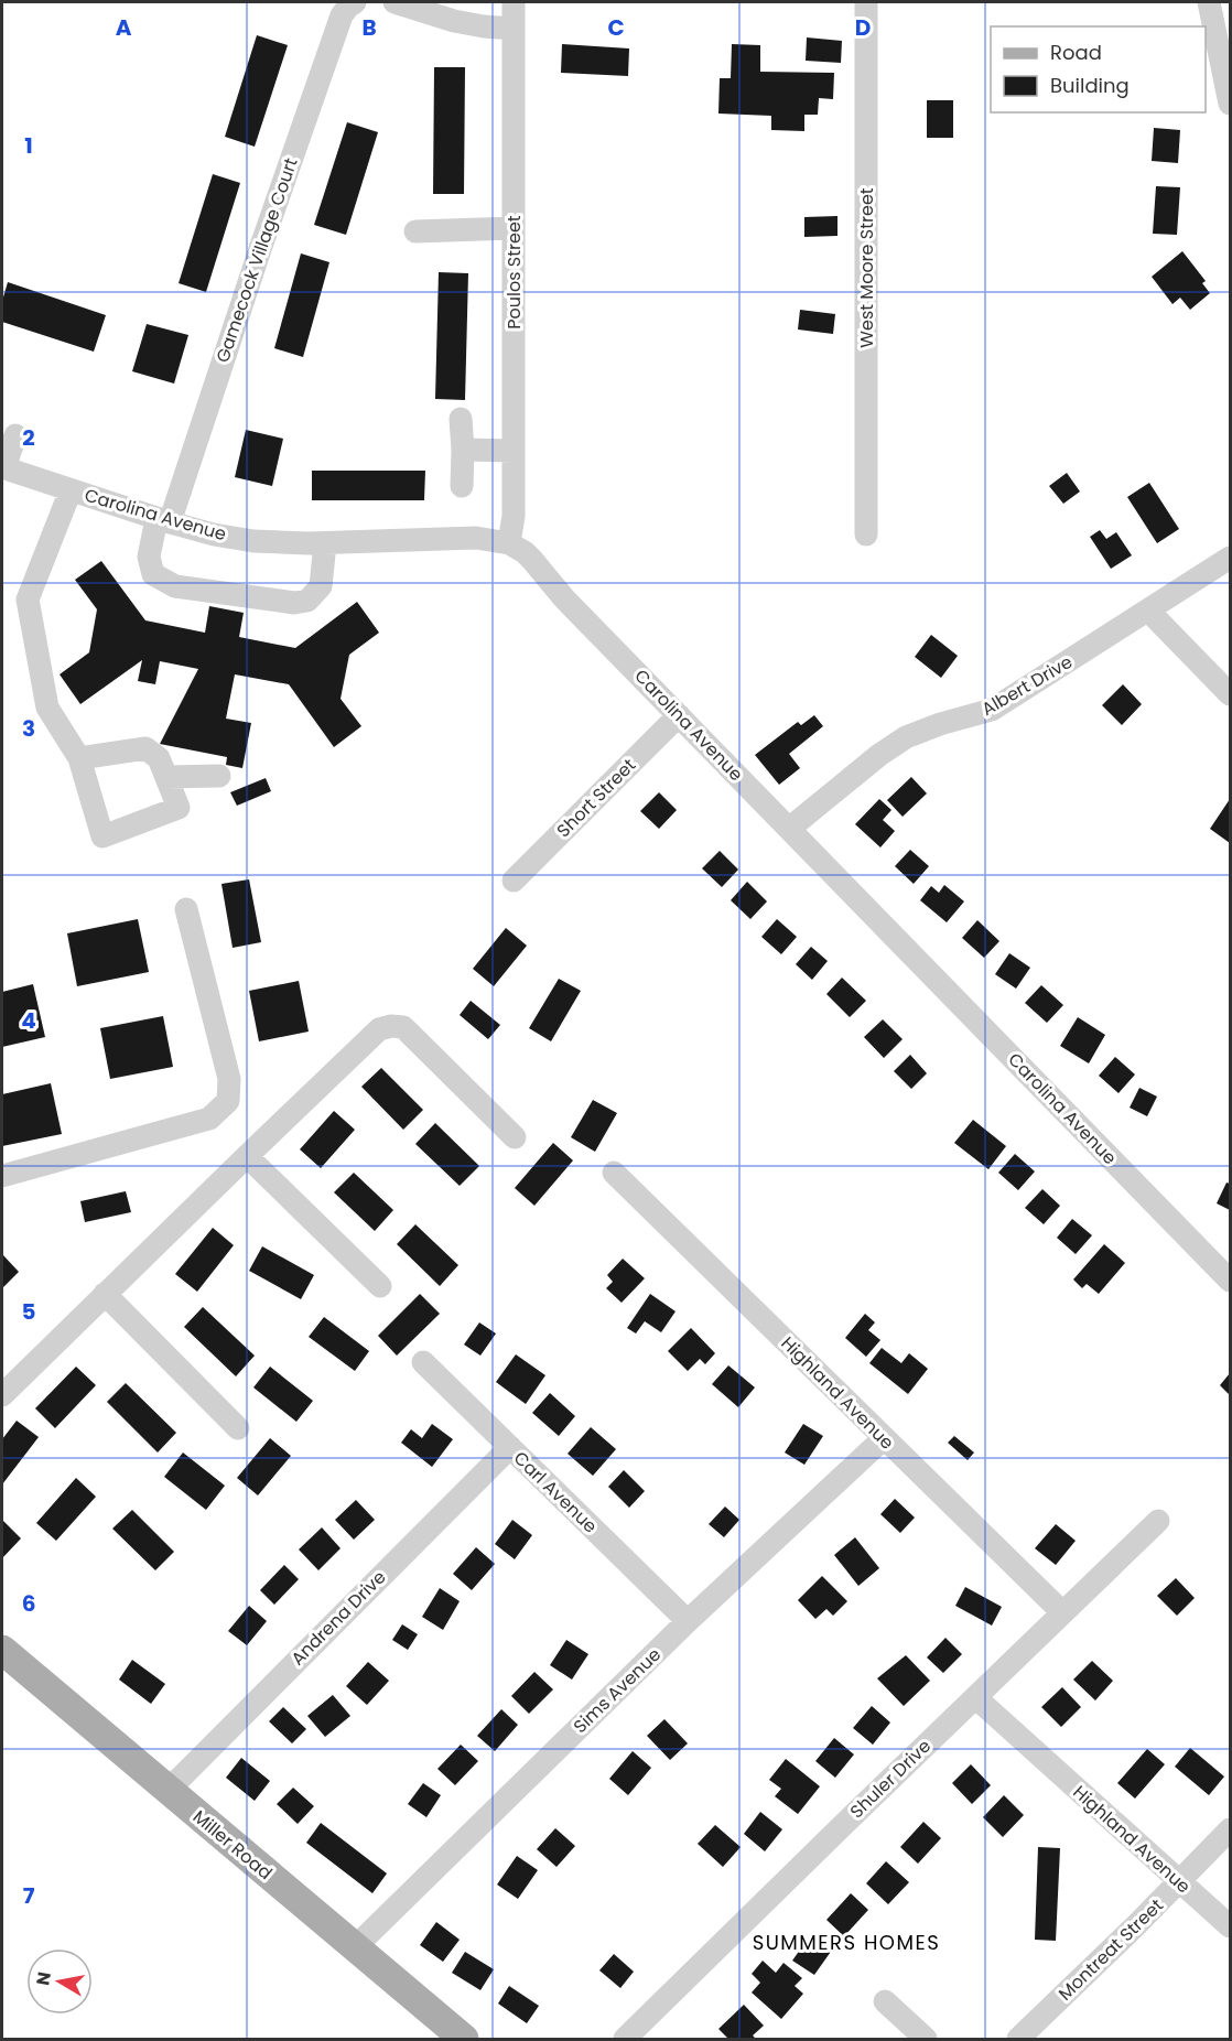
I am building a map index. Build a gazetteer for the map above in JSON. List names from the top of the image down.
{
  "streets": {
    "main road": ["Miller Road"],
    "street": [
      "Gamecock Village Court",
      "West Moore Street",
      "Poulos Street",
      "Carolina Avenue",
      "Albert Drive",
      "Short Street",
      "Highland Avenue",
      "Carl Avenue",
      "Andrena Drive",
      "Sims Avenue",
      "Shuler Drive",
      "Montreat Street"
    ]
  },
  "crossings": [
    ["Gamecock Village Court", "Carolina Avenue"],
    ["Poulos Street", "Carolina Avenue"],
    ["Carolina Avenue", "Albert Drive"],
    ["Carolina Avenue", "Short Street"],
    ["Highland Avenue", "Sims Avenue"],
    ["Highland Avenue", "Shuler Drive"],
    ["Highland Avenue", "Montreat Street"],
    ["Carl Avenue", "Andrena Drive"],
    ["Carl Avenue", "Sims Avenue"],
    ["Andrena Drive", "Miller Road"],
    ["Sims Avenue", "Miller Road"]
  ],
  "districts": ["SUMMERS HOMES"],
  "legend": ["Road", "Building"],
  "north": "left",
  "grid": {
    "columns": [
      "A",
      "B",
      "C",
      "D"
    ],
    "rows": [
      "1",
      "2",
      "3",
      "4",
      "5",
      "6",
      "7"
    ]
  }
}
